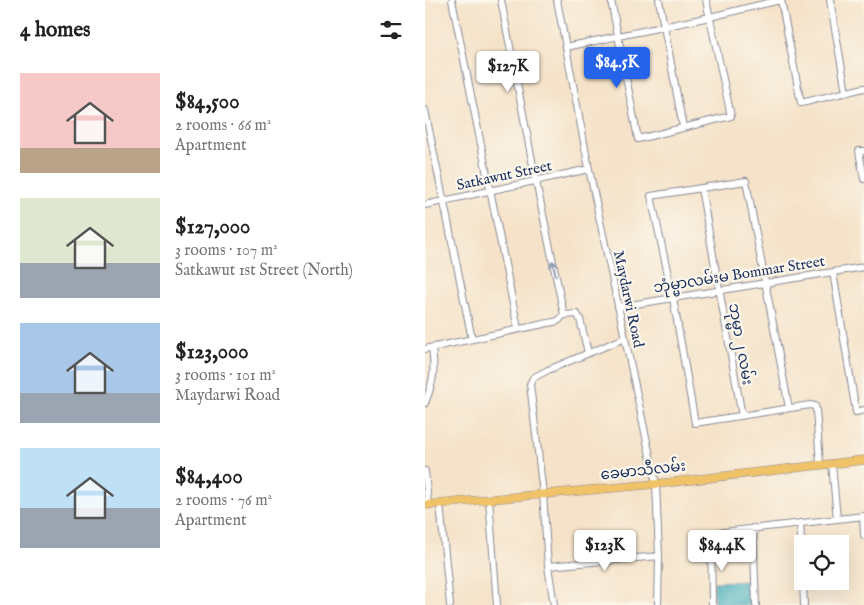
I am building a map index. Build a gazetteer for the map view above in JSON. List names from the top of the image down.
{
  "streets": {
    "main road": ["ခေမာသီလမ်း"],
    "street": [
      "Satkawut Street",
      "ဘုံမ္မာလမ်းမ Bommar Street",
      "Maydarwi Road",
      "ဘုမ္မာ ၂ လမ်း"
    ]
  },
  "crossings": [
    ["Satkawut Street", "Maydarwi Road"],
    ["ဘုံမ္မာလမ်းမ Bommar Street", "Maydarwi Road"],
    ["ဘုံမ္မာလမ်းမ Bommar Street", "ဘုမ္မာ ၂ လမ်း"],
    ["Maydarwi Road", "ခေမာသီလမ်း"]
  ],
  "page": {
    "heading": "4 homes",
    "price": [
      "$84.5K",
      "$127K",
      "$123K",
      "$84.4K"
    ],
    "list": [
      {
        "name": "$84,500",
        "note": "2 rooms · 66 m² · Apartment"
      },
      {
        "name": "$127,000",
        "note": "3 rooms · 107 m² · Satkawut 1st Street (North)"
      },
      {
        "name": "$123,000",
        "note": "3 rooms · 101 m² · Maydarwi Road"
      },
      {
        "name": "$84,400",
        "note": "2 rooms · 76 m² · Apartment"
      }
    ]
  }
}
